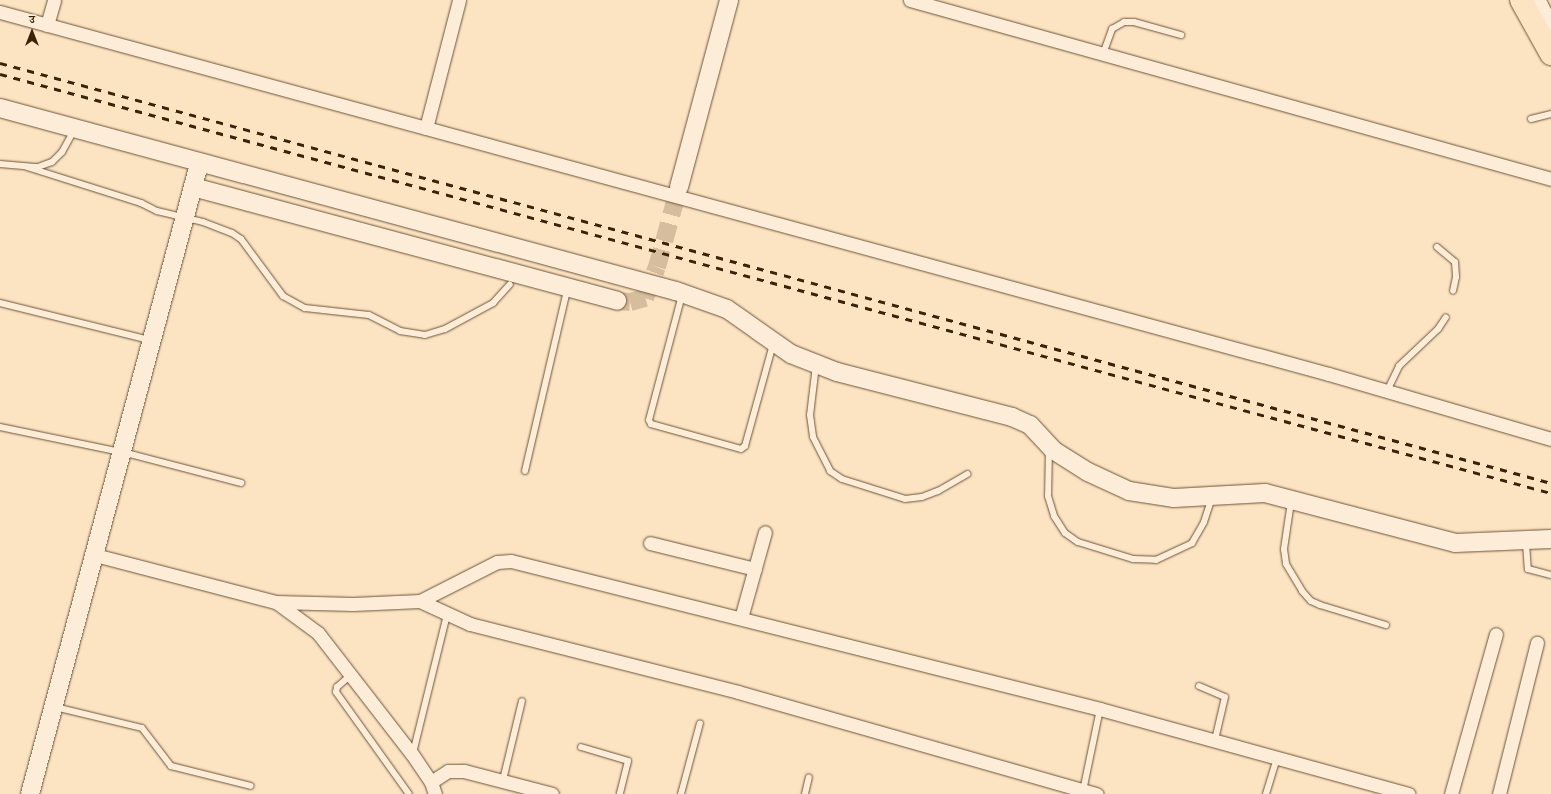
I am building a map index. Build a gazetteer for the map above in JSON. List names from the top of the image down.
{
  "north": "top"
}
